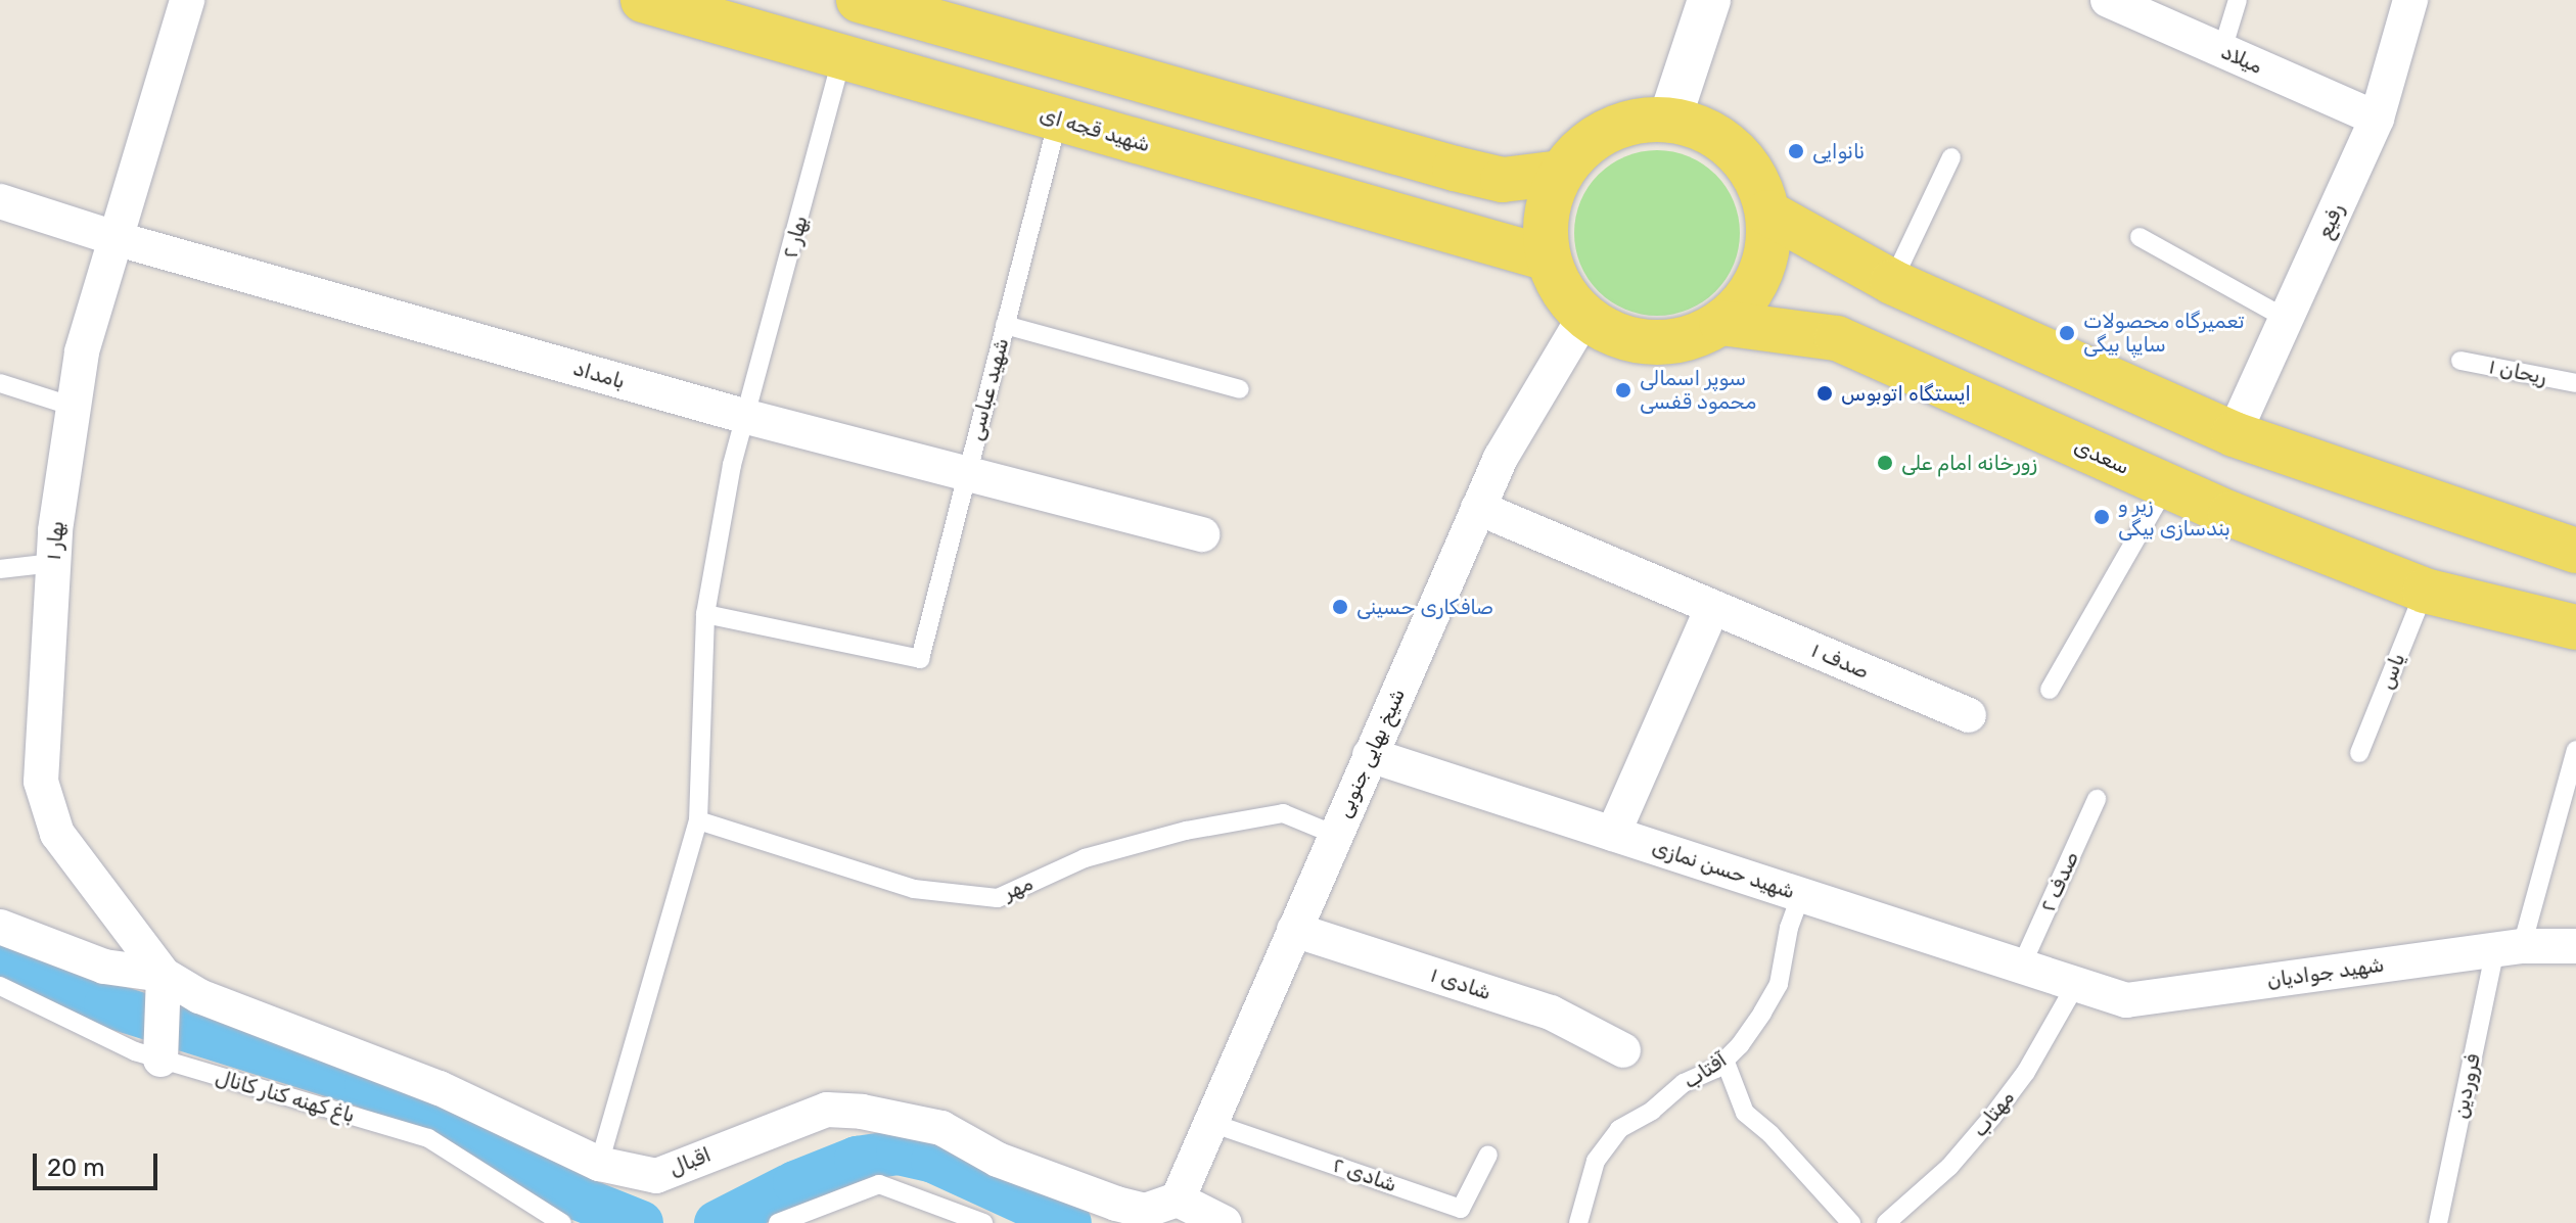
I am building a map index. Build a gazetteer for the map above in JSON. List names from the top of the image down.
{
  "streets": {
    "main road": ["شهید قجه ای", "سعدی"],
    "street": [
      "میلاد",
      "رفیع",
      "بامداد",
      "بهار ۱",
      "صدف ۱",
      "شیخ بهایی جنوبی",
      "شهید حسن نمازی",
      "شهید جوادیان",
      "شادی ۱",
      "اقبال"
    ],
    "lane": [
      "بهار ۲",
      "ریحان ۱",
      "شهید عباسی",
      "یاس",
      "صدف ۲",
      "مهر",
      "آفتاب",
      "فروردین",
      "باغ کهنه کنار کانال",
      "مهتاب",
      "شادی ۲"
    ]
  },
  "crossings": [
    ["میلاد", "رفیع"],
    ["شهید قجه ای", "بهار ۲"],
    ["شهید قجه ای", "شهید عباسی"],
    ["شهید قجه ای", "سعدی"],
    ["شهید قجه ای", "شیخ بهایی جنوبی"],
    ["بهار ۲", "بامداد"],
    ["بامداد", "شهید عباسی"],
    ["بامداد", "بهار ۱"],
    ["سعدی", "یاس"],
    ["سعدی", "شیخ بهایی جنوبی"],
    ["بهار ۱", "اقبال"],
    ["صدف ۱", "شیخ بهایی جنوبی"],
    ["شیخ بهایی جنوبی", "شهید حسن نمازی"],
    ["شیخ بهایی جنوبی", "مهر"],
    ["شیخ بهایی جنوبی", "شادی ۱"],
    ["شیخ بهایی جنوبی", "اقبال"],
    ["شیخ بهایی جنوبی", "شادی ۲"],
    ["شهید حسن نمازی", "صدف ۲"],
    ["شهید حسن نمازی", "شهید جوادیان"],
    ["شهید حسن نمازی", "آفتاب"],
    ["شهید حسن نمازی", "مهتاب"],
    ["شهید جوادیان", "فروردین"],
    ["شهید جوادیان", "مهتاب"]
  ],
  "places": [
    "نانوایی",
    "تعمیرگاه محصولات سایپا بیگی",
    "سوپر اسمالی محمود قفسی",
    "ایستگاه اتوبوس",
    "زورخانه امام علی",
    "زیر و بندسازی بیگی",
    "صافکاری حسینی"
  ],
  "scale_bar": "20 m"
}
